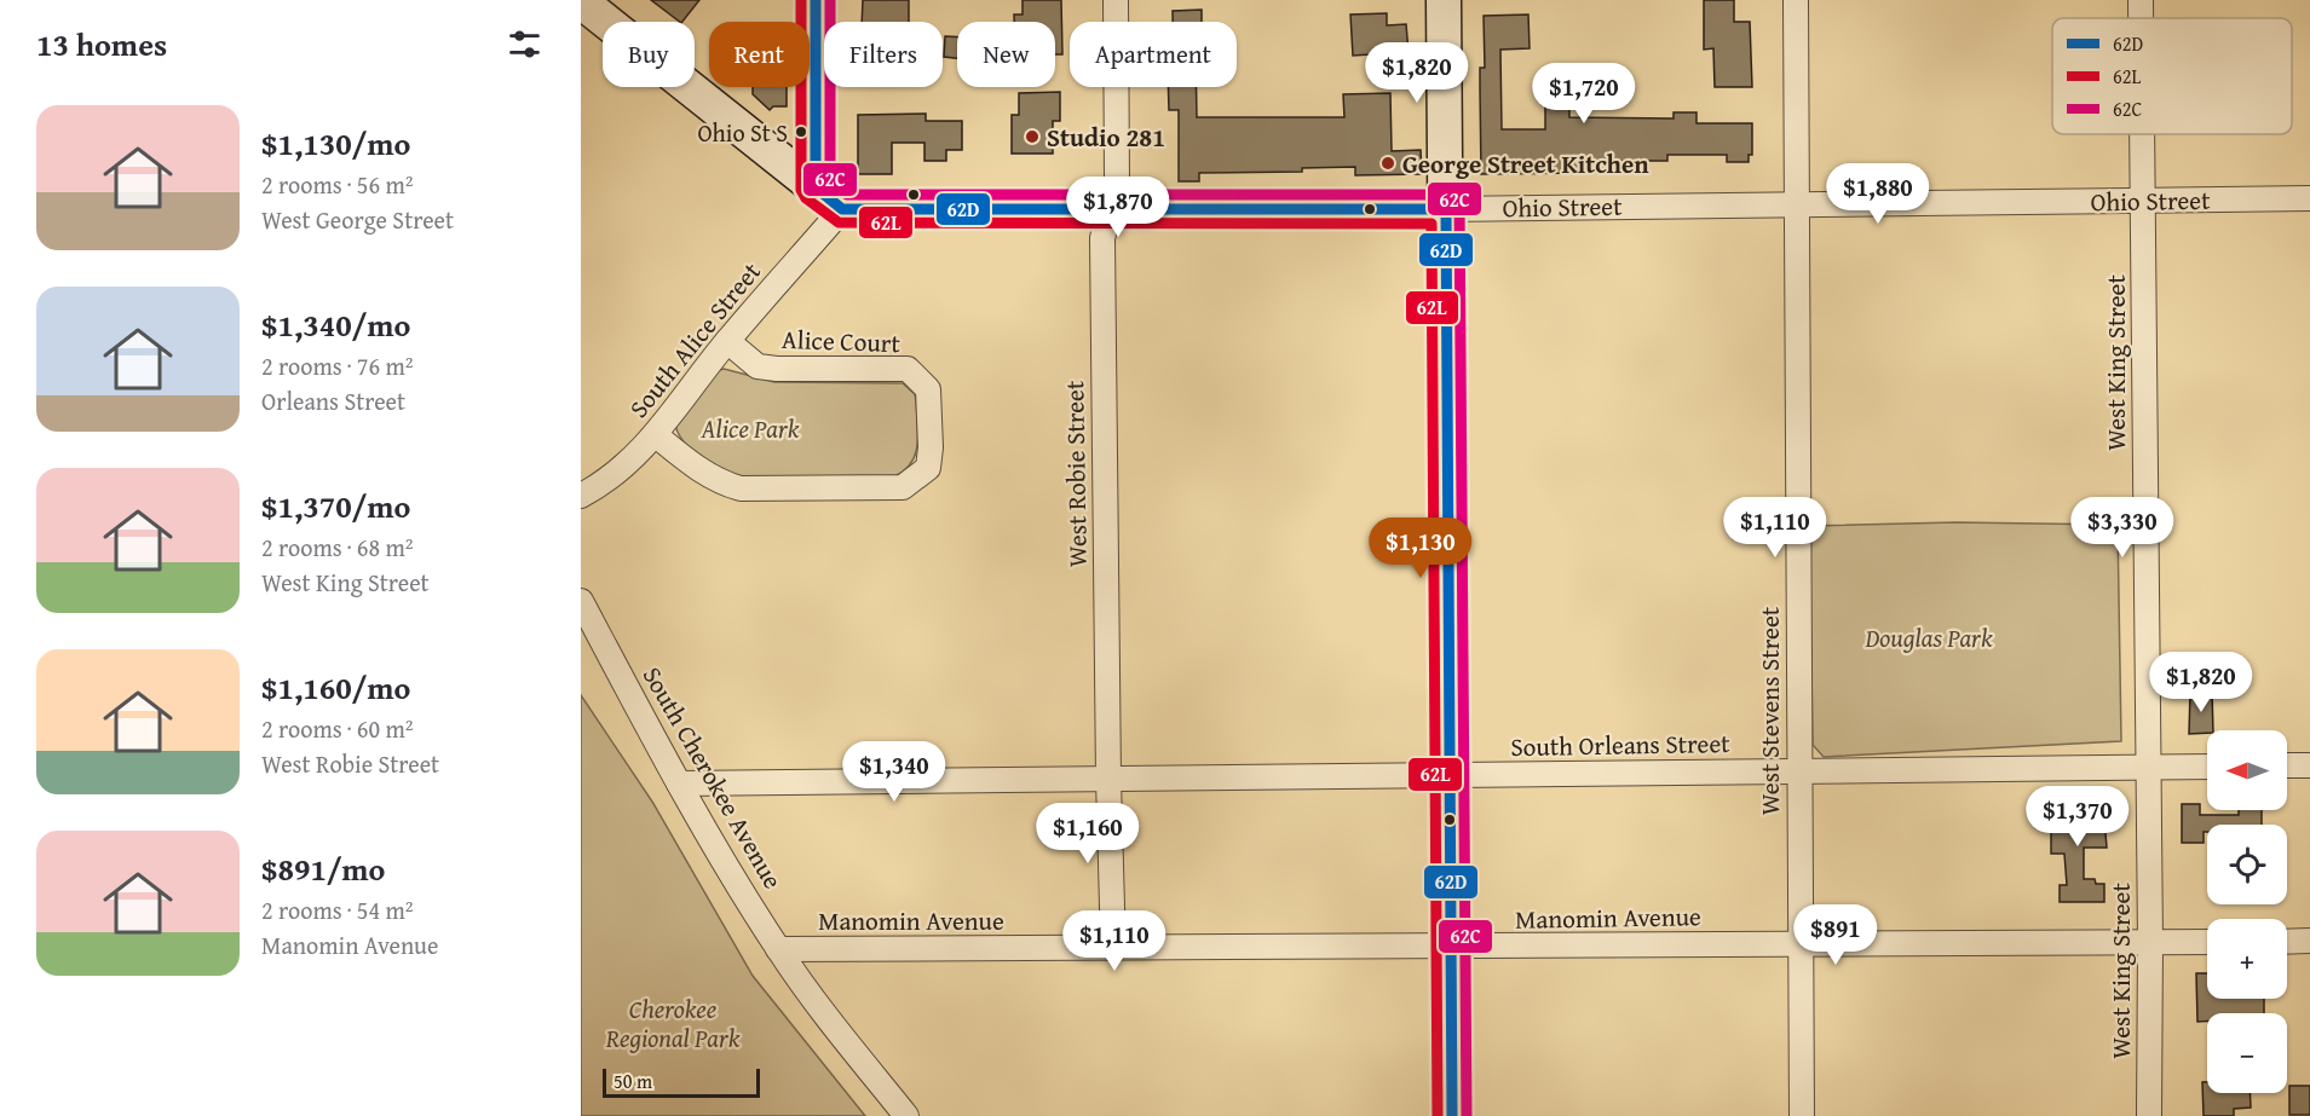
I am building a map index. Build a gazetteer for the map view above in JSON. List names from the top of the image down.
{
  "streets": {
    "street": [
      "Ohio Street",
      "South Alice Street",
      "Alice Court",
      "West King Street",
      "West Robie Street",
      "West Stevens Street",
      "South Orleans Street",
      "South Cherokee Avenue",
      "Manomin Avenue"
    ]
  },
  "crossings": [
    ["Ohio Street", "South Alice Street"],
    ["Ohio Street", "West King Street"],
    ["Ohio Street", "West Robie Street"],
    ["Ohio Street", "West Stevens Street"],
    ["South Alice Street", "Alice Court"],
    ["West King Street", "South Orleans Street"],
    ["West King Street", "Manomin Avenue"],
    ["West Robie Street", "South Orleans Street"],
    ["West Robie Street", "Manomin Avenue"],
    ["West Stevens Street", "South Orleans Street"],
    ["West Stevens Street", "Manomin Avenue"],
    ["South Orleans Street", "South Cherokee Avenue"],
    ["South Cherokee Avenue", "Manomin Avenue"]
  ],
  "parks": ["Alice Park", "Douglas Park", "Cherokee Regional Park"],
  "places": ["Ohio St S", "Studio 281", "George Street Kitchen"],
  "lines": ["transit line 62D", "transit line 62L", "transit line 62C"],
  "legend": ["62D", "62L", "62C"],
  "scale_bar": "50 m",
  "north": "left",
  "page": {
    "heading": "13 homes",
    "chip": [
      "Buy",
      "Rent",
      "Filters",
      "New",
      "Apartment"
    ],
    "price": [
      "$1,820",
      "$1,720",
      "$1,880",
      "$1,870",
      "$1,110",
      "$3,330",
      "$1,130",
      "$1,820",
      "$1,340",
      "$1,370",
      "$1,160",
      "$891",
      "$1,110"
    ],
    "list": [
      {
        "name": "$1,130/mo",
        "note": "2 rooms · 56 m² · West George Street"
      },
      {
        "name": "$1,340/mo",
        "note": "2 rooms · 76 m² · Orleans Street"
      },
      {
        "name": "$1,370/mo",
        "note": "2 rooms · 68 m² · West King Street"
      },
      {
        "name": "$1,160/mo",
        "note": "2 rooms · 60 m² · West Robie Street"
      },
      {
        "name": "$891/mo",
        "note": "2 rooms · 54 m² · Manomin Avenue"
      }
    ],
    "map_buttons": ["+", "−"],
    "scale": "50 m"
  }
}
